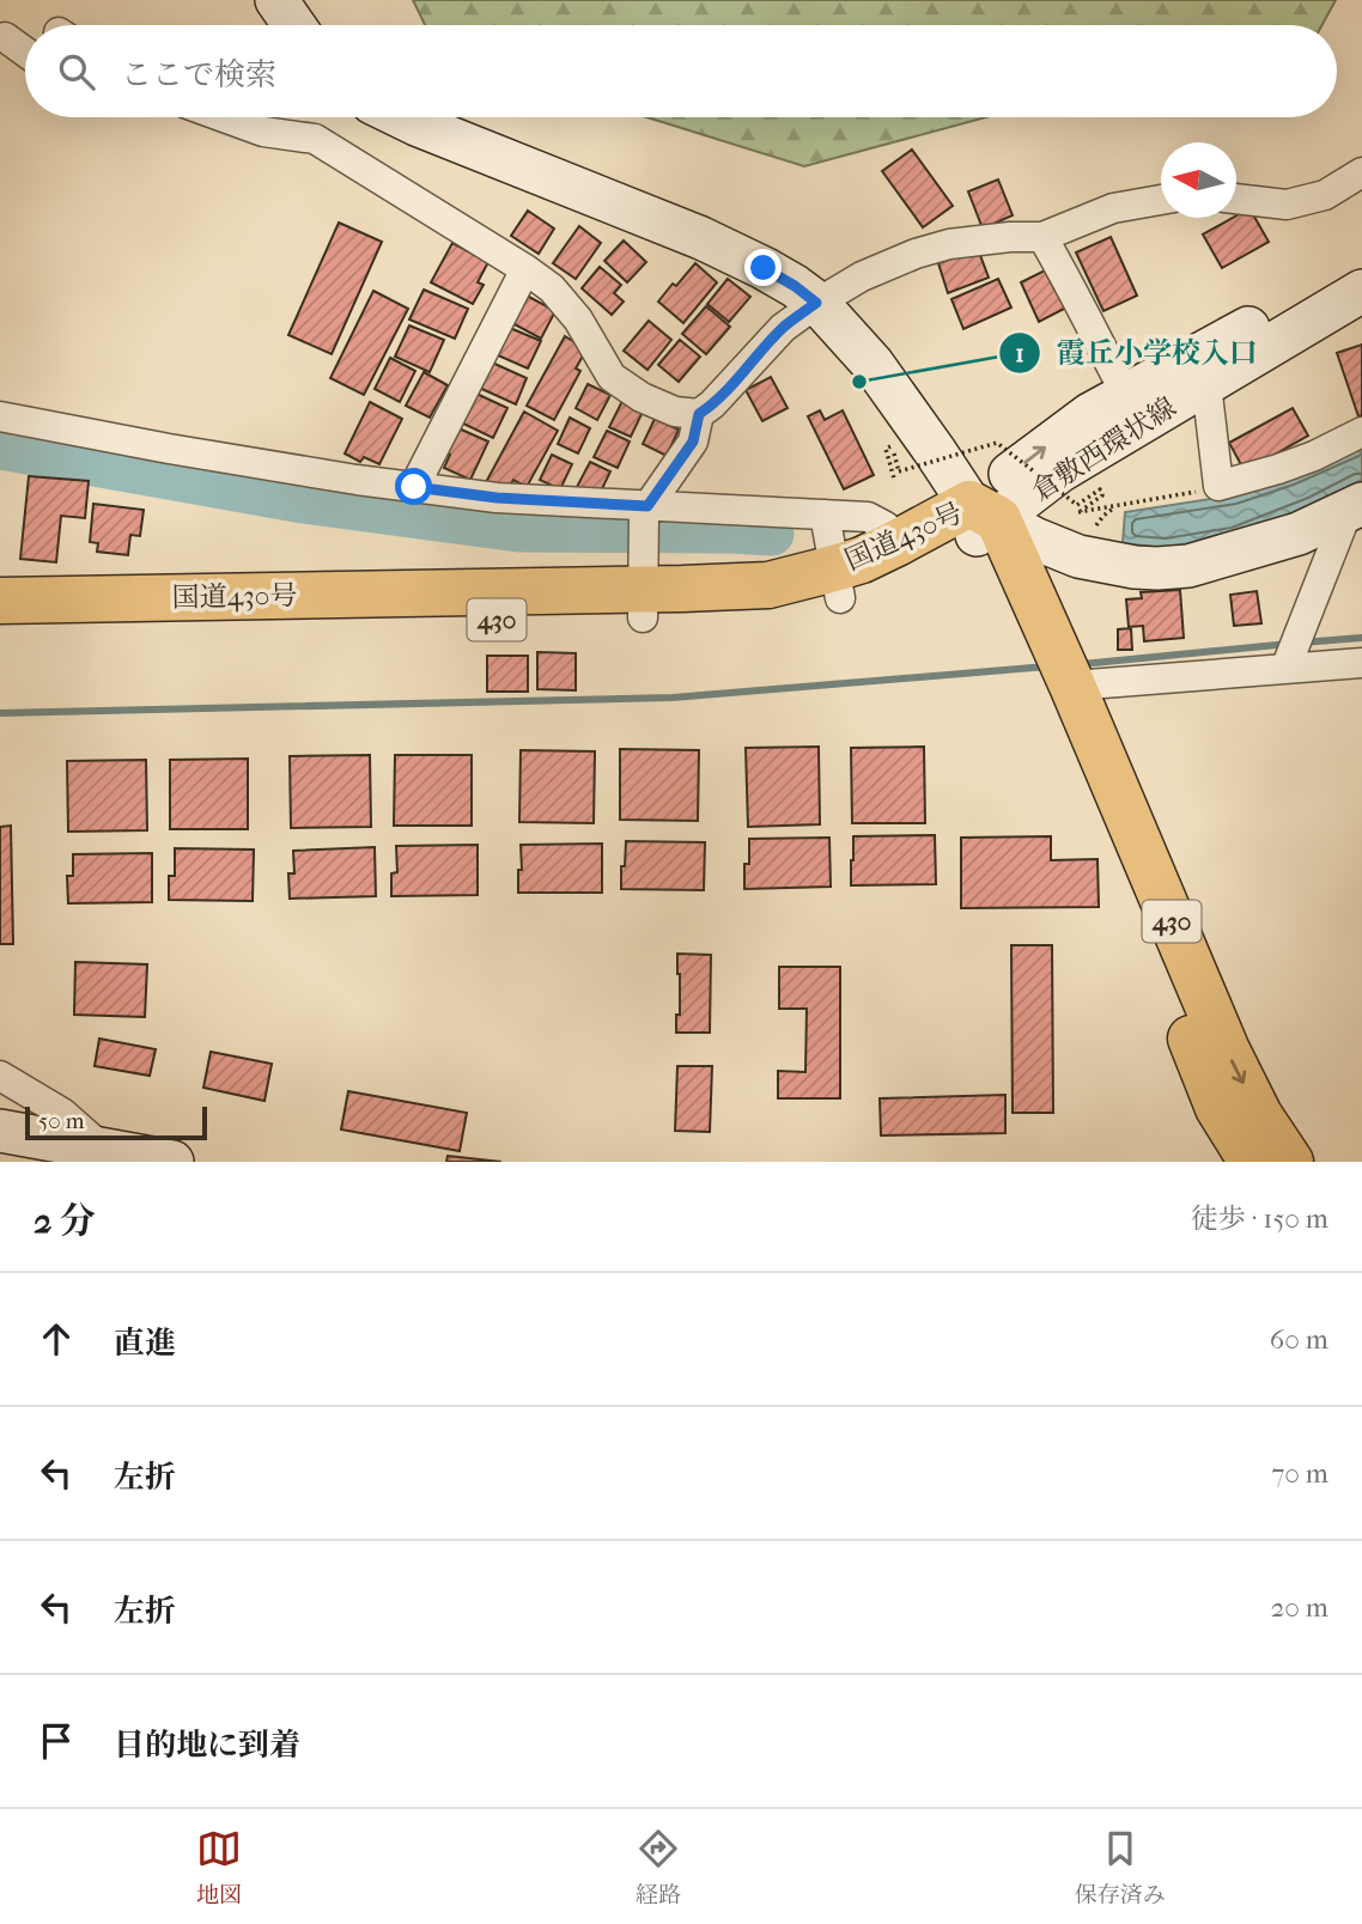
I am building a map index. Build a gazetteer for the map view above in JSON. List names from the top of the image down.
{
  "streets": {
    "highway": ["国道430号", "430"],
    "street": ["倉敷西環状線"]
  },
  "crossings": [
    ["倉敷西環状線", "国道430号"]
  ],
  "places": ["霞丘小学校入口"],
  "scale_bar": "50 m",
  "north": "left",
  "page": {
    "search": "ここで検索",
    "scale": "50 m",
    "heading": ["2 分", "徒歩 · 150 m"],
    "list": [
      ["直進", "60 m"],
      ["左折", "70 m"],
      ["左折", "20 m"],
      "目的地に到着"
    ],
    "nav": ["地図", "経路", "保存済み"]
  }
}
